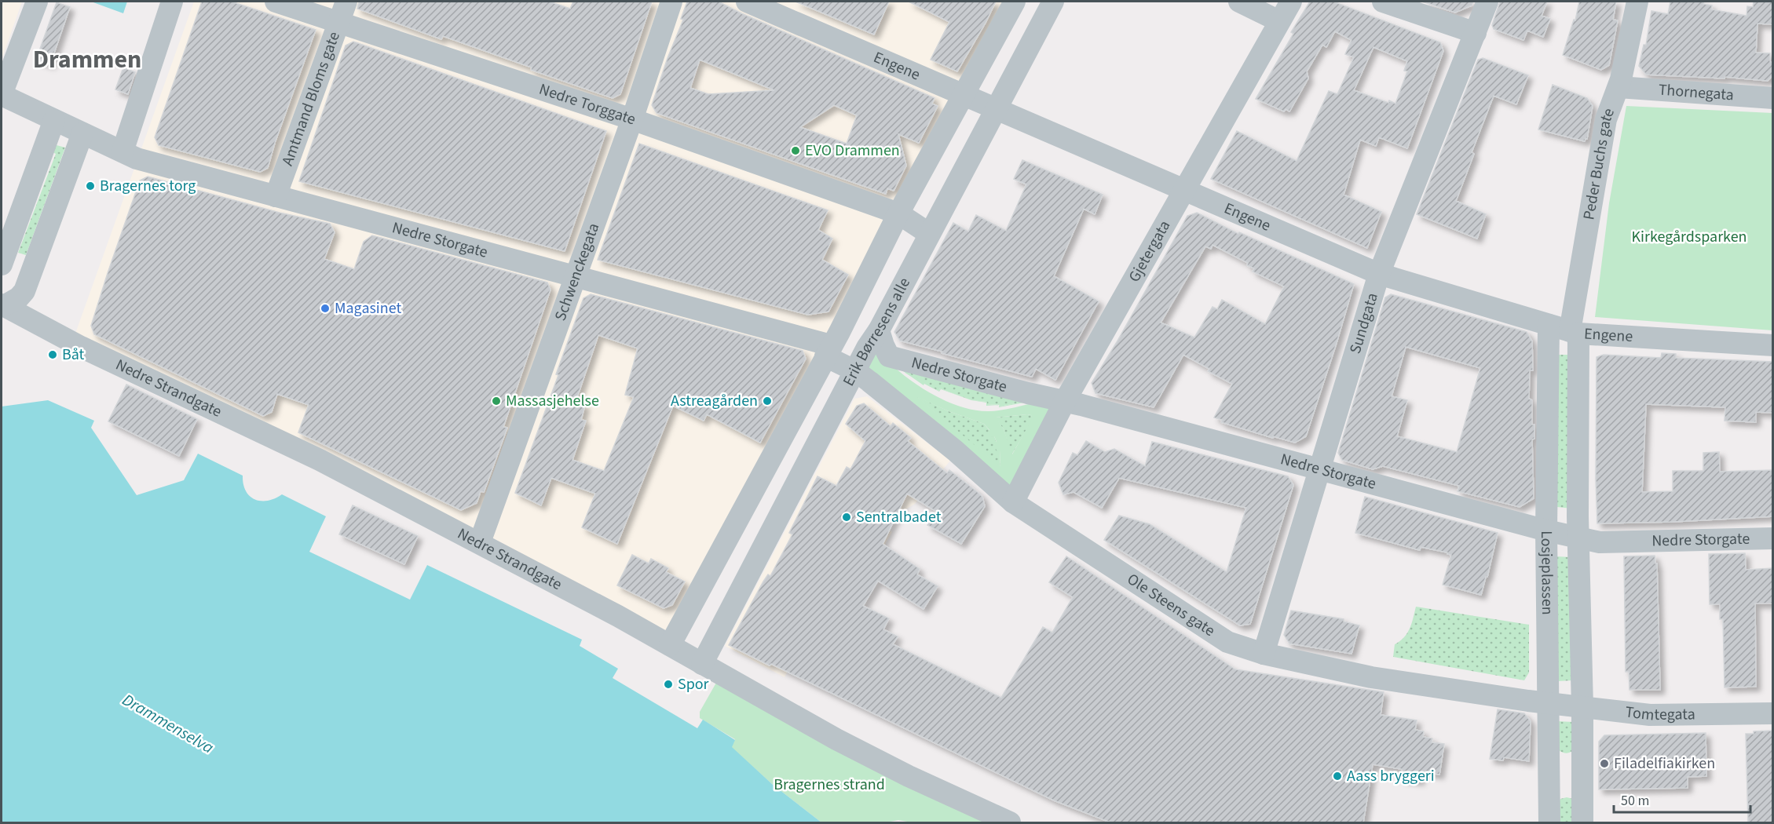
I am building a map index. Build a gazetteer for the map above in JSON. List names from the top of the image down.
{
  "streets": {
    "street": [
      "Engene",
      "Thornegata",
      "Amtmand Bloms gate",
      "Nedre Torggate",
      "Peder Buchs gate",
      "Nedre Storgate",
      "Gjetergata",
      "Schwenckegata",
      "Sundgata",
      "Erik Børresens alle",
      "Nedre Strandgate",
      "Losjeplassen",
      "Ole Steens gate",
      "Tomtegata"
    ]
  },
  "crossings": [
    ["Engene", "Peder Buchs gate"],
    ["Engene", "Gjetergata"],
    ["Engene", "Sundgata"],
    ["Engene", "Erik Børresens alle"],
    ["Engene", "Losjeplassen"],
    ["Thornegata", "Peder Buchs gate"],
    ["Amtmand Bloms gate", "Nedre Torggate"],
    ["Amtmand Bloms gate", "Nedre Storgate"],
    ["Nedre Torggate", "Schwenckegata"],
    ["Nedre Torggate", "Erik Børresens alle"],
    ["Peder Buchs gate", "Losjeplassen"],
    ["Nedre Storgate", "Gjetergata"],
    ["Nedre Storgate", "Schwenckegata"],
    ["Nedre Storgate", "Sundgata"],
    ["Nedre Storgate", "Erik Børresens alle"],
    ["Nedre Storgate", "Losjeplassen"],
    ["Nedre Storgate", "Ole Steens gate"],
    ["Gjetergata", "Ole Steens gate"],
    ["Schwenckegata", "Nedre Strandgate"],
    ["Sundgata", "Ole Steens gate"],
    ["Erik Børresens alle", "Nedre Strandgate"],
    ["Erik Børresens alle", "Ole Steens gate"],
    ["Losjeplassen", "Ole Steens gate"],
    ["Losjeplassen", "Tomtegata"],
    ["Ole Steens gate", "Tomtegata"]
  ],
  "districts": ["Drammen"],
  "water": ["Drammenselva"],
  "parks": ["Kirkegårdsparken", "Bragernes strand"],
  "places": [
    "EVO Drammen",
    "Bragernes torg",
    "Magasinet",
    "Båt",
    "Massasjehelse",
    "Astreagården",
    "Sentralbadet",
    "Spor",
    "Filadelfiakirken",
    "Aass bryggeri"
  ],
  "scale_bar": "50 m"
}
